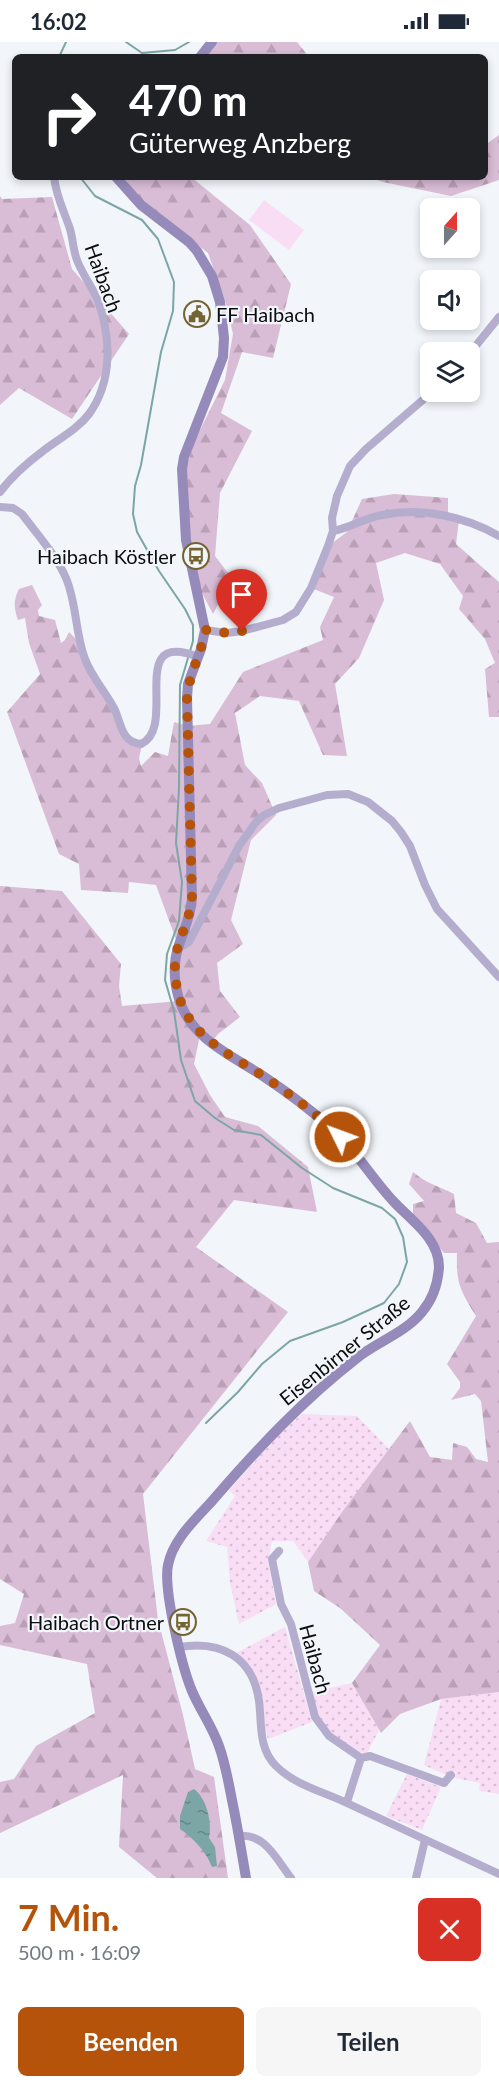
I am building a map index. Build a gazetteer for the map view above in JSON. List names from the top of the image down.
{
  "streets": {
    "main road": ["Eisenbirner Straße"],
    "street": ["Haibach"]
  },
  "places": {
    "public building": ["FF Haibach"],
    "bus stop": ["Haibach Köstler", "Haibach Ortner"]
  },
  "north": "top",
  "page": {
    "status": "16:02",
    "turn": ["470 m", "Güterweg Anzberg"],
    "heading": ["7 Min.", "500 m · 16:09"],
    "buttons": ["Beenden", "Teilen"]
  }
}
